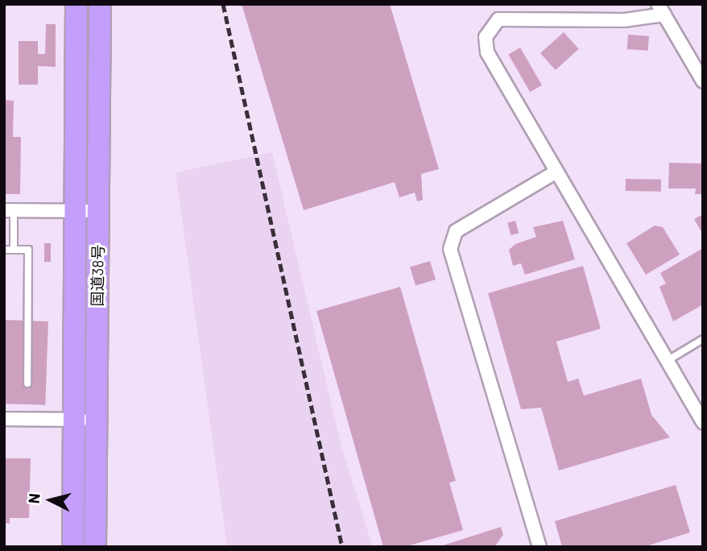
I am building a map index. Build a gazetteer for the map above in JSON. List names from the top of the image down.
{
  "streets": {
    "highway": ["国道38号"]
  },
  "north": "left"
}
